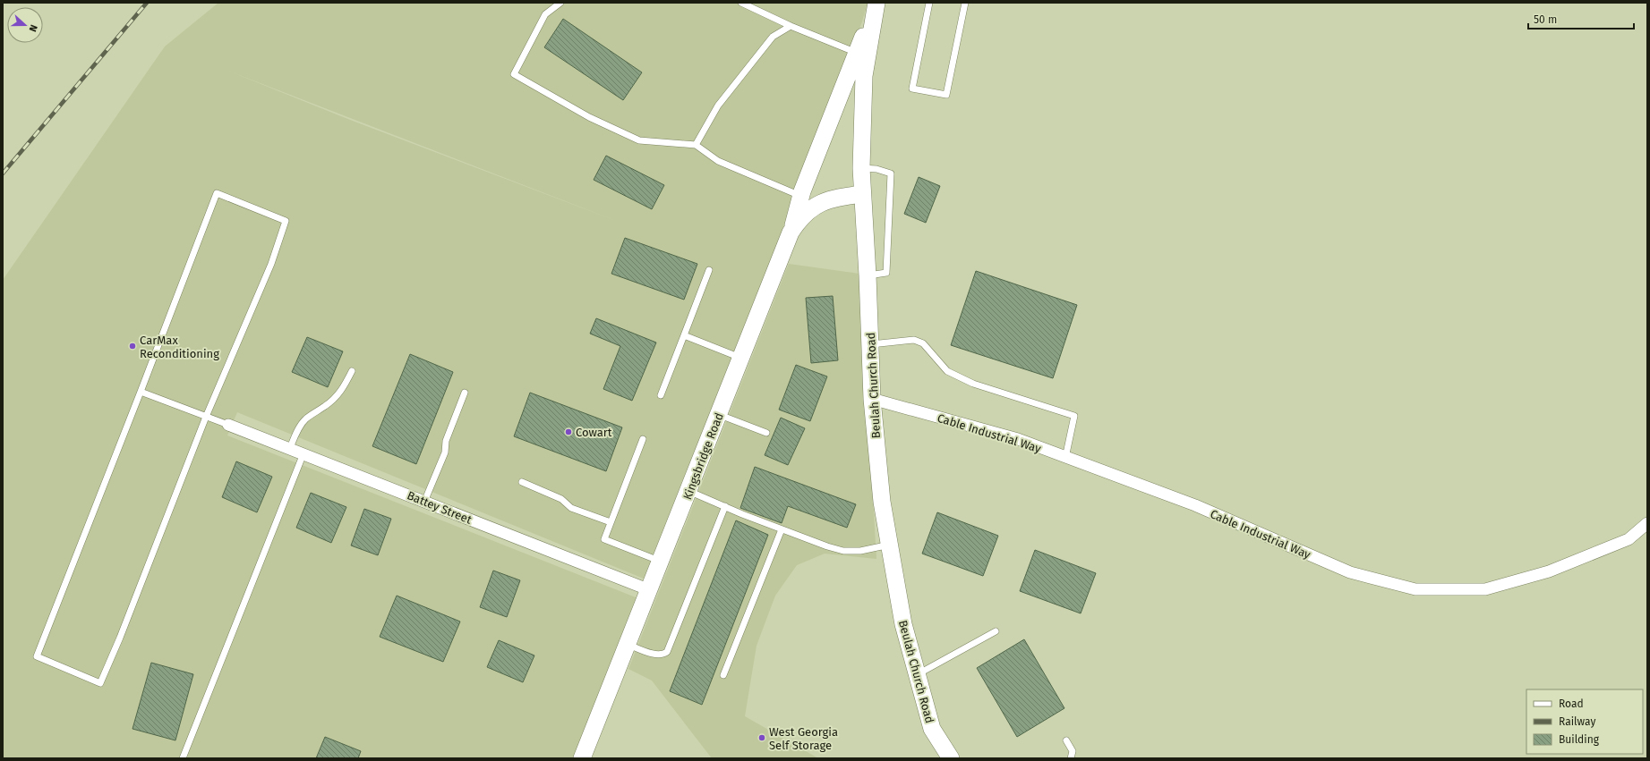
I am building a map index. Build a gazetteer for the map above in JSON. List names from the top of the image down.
{
  "streets": {
    "street": [
      "Beulah Church Road",
      "Cable Industrial Way",
      "Kingsbridge Road",
      "Battey Street"
    ]
  },
  "crossings": [
    ["Beulah Church Road", "Cable Industrial Way"],
    ["Beulah Church Road", "Kingsbridge Road"],
    ["Kingsbridge Road", "Battey Street"]
  ],
  "places": ["CarMax Reconditioning", "Cowart", "West Georgia Self Storage"],
  "legend": ["Road", "Railway", "Building"],
  "scale_bar": "50 m",
  "north": "right"
}
